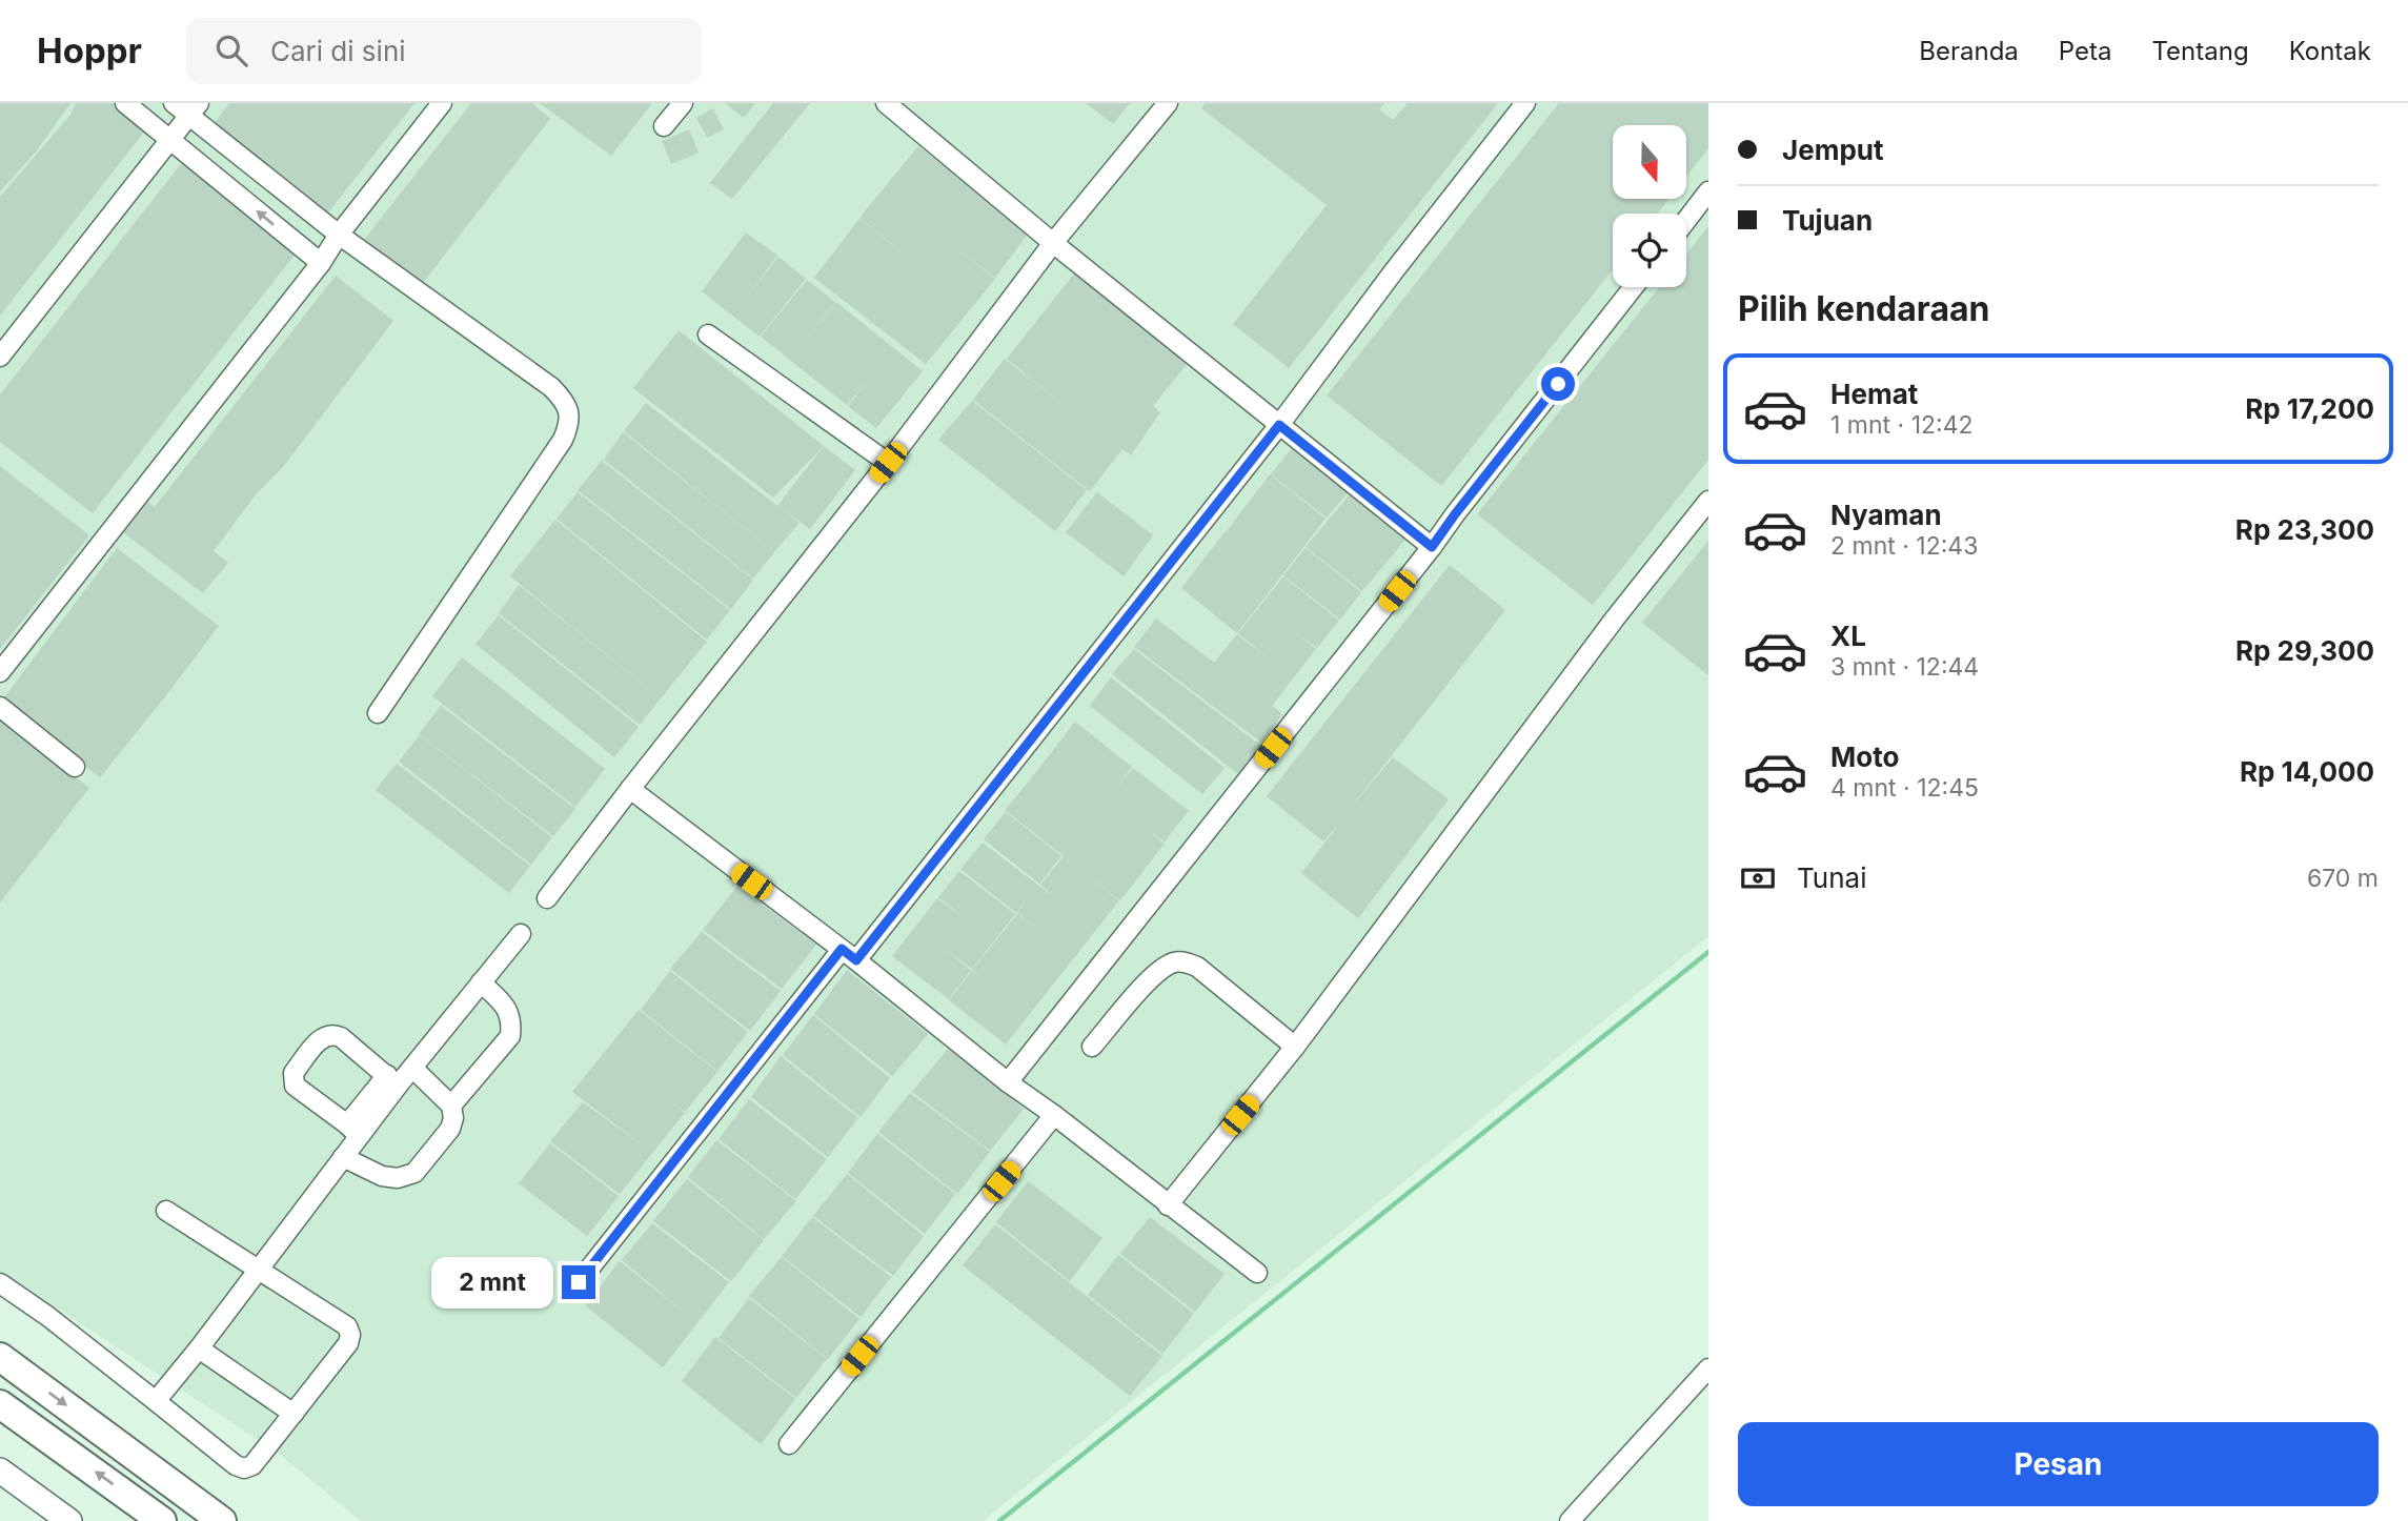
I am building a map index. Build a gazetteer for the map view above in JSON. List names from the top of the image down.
{
  "north": "bottom",
  "page": {
    "header": "Hoppr",
    "search": "Cari di sini",
    "nav": [
      "Beranda",
      "Peta",
      "Tentang",
      "Kontak"
    ],
    "banner": ["Jemput", "Tujuan"],
    "heading": "Pilih kendaraan",
    "list": [
      {
        "name": "Hemat",
        "note": "1 mnt · 12:42",
        "value": "Rp 17,200"
      },
      {
        "name": "Nyaman",
        "note": "2 mnt · 12:43",
        "value": "Rp 23,300"
      },
      {
        "name": "XL",
        "note": "3 mnt · 12:44",
        "value": "Rp 29,300"
      },
      {
        "name": "Moto",
        "note": "4 mnt · 12:45",
        "value": "Rp 14,000"
      }
    ],
    "pay": ["Tunai", "670 m"],
    "bubble": "2 mnt",
    "buttons": "Pesan"
  }
}
